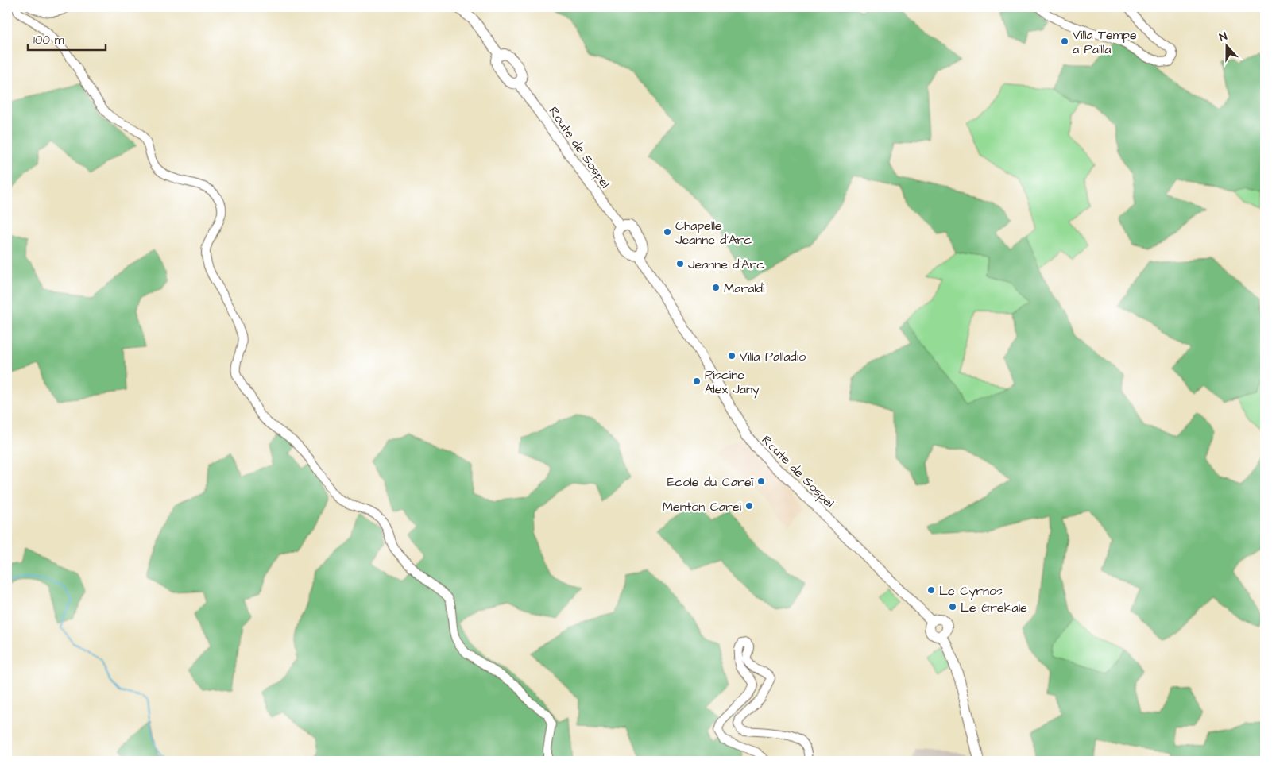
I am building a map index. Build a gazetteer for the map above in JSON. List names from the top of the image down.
{
  "streets": {
    "main road": ["Route de Sospel"]
  },
  "places": [
    "Villa Tempe a Pailla",
    "Chapelle Jeanne d'Arc",
    "Jeanne d'Arc",
    "Maraldi",
    "Villa Palladio",
    "Piscine Alex Jany",
    "École du Careï",
    "Menton Carei",
    "Le Cyrnos",
    "Le Grekale"
  ],
  "scale_bar": "100 m",
  "north": "top"
}
